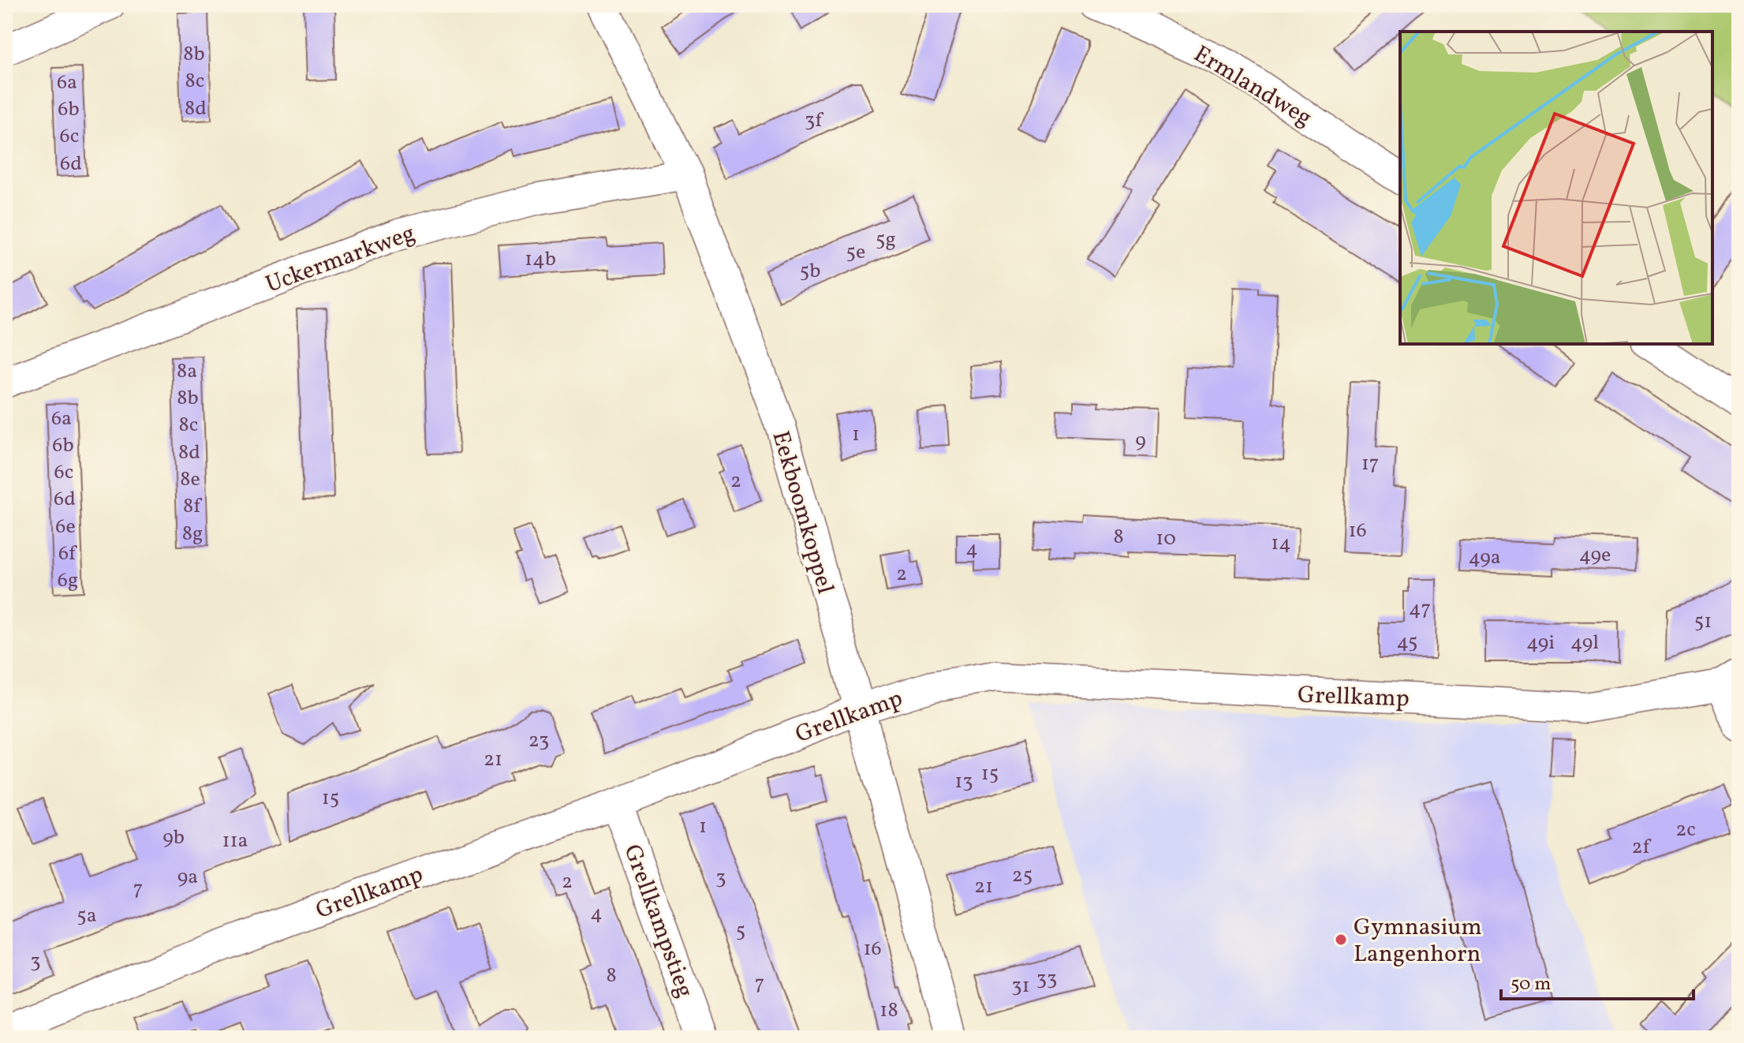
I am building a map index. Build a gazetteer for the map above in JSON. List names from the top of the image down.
{
  "streets": {
    "street": [
      "Ermlandweg",
      "Uckermarkweg",
      "Eekboomkoppel",
      "Grellkamp",
      "Grellkampstieg"
    ]
  },
  "crossings": [
    ["Uckermarkweg", "Eekboomkoppel"],
    ["Eekboomkoppel", "Grellkamp"],
    ["Grellkamp", "Grellkampstieg"]
  ],
  "places": ["Gymnasium Langenhorn"],
  "house_numbers": [
    "8b",
    "8c",
    "6a",
    "8d",
    "6b",
    "3f",
    "6c",
    "6d",
    "5g",
    "5e",
    "14b",
    "5b",
    "8a",
    "8b",
    "6a",
    "8c",
    "1",
    "9",
    "6b",
    "8d",
    "17",
    "6c",
    "8e",
    "2",
    "6d",
    "8f",
    "6e",
    "16",
    "8g",
    "8",
    "10",
    "14",
    "4",
    "6f",
    "49e",
    "49a",
    "2",
    "6g",
    "47",
    "51",
    "45",
    "49i",
    "49l",
    "23",
    "21",
    "15",
    "13",
    "15",
    "1",
    "2c",
    "9b",
    "11a",
    "2f",
    "25",
    "9a",
    "3",
    "2",
    "21",
    "7",
    "4",
    "5a",
    "5",
    "16",
    "3",
    "8",
    "33",
    "7",
    "31",
    "18"
  ],
  "scale_bar": "50 m"
}
